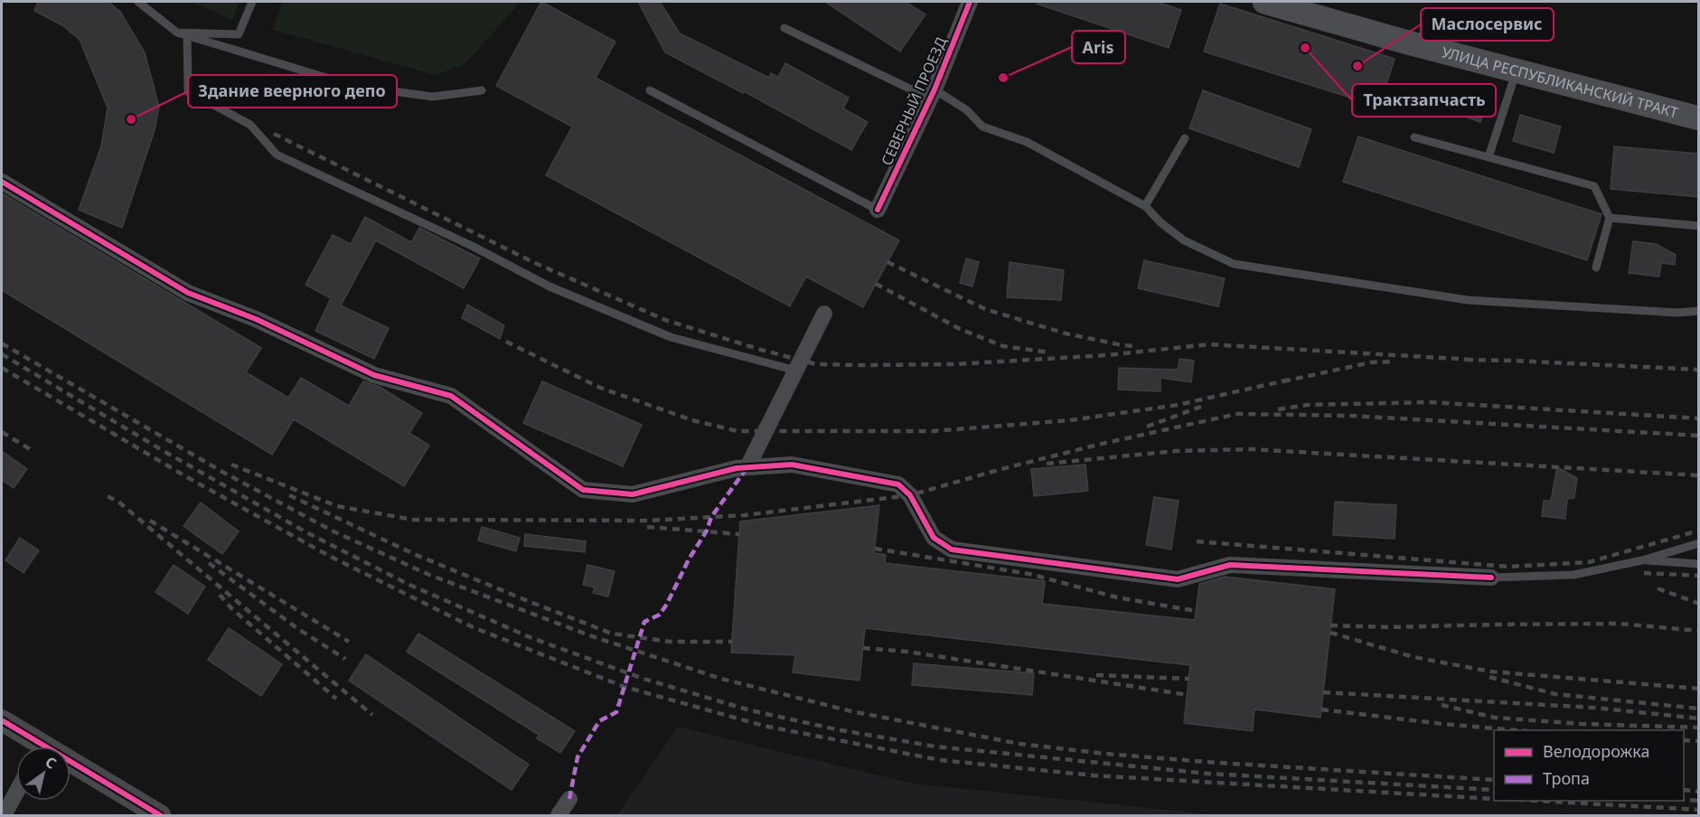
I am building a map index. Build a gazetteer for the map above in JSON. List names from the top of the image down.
{
  "streets": {
    "main road": ["УЛИЦА РЕСПУБЛИКАНСКИЙ ТРАКТ"],
    "street": ["СЕВЕРНЫЙ ПРОЕЗД"]
  },
  "places": [
    "Трактзапчасть",
    "Маслосервис",
    "Aris",
    "Здание веерного депо"
  ],
  "legend": ["Велодорожка", "Тропа"],
  "north": "top right"
}
